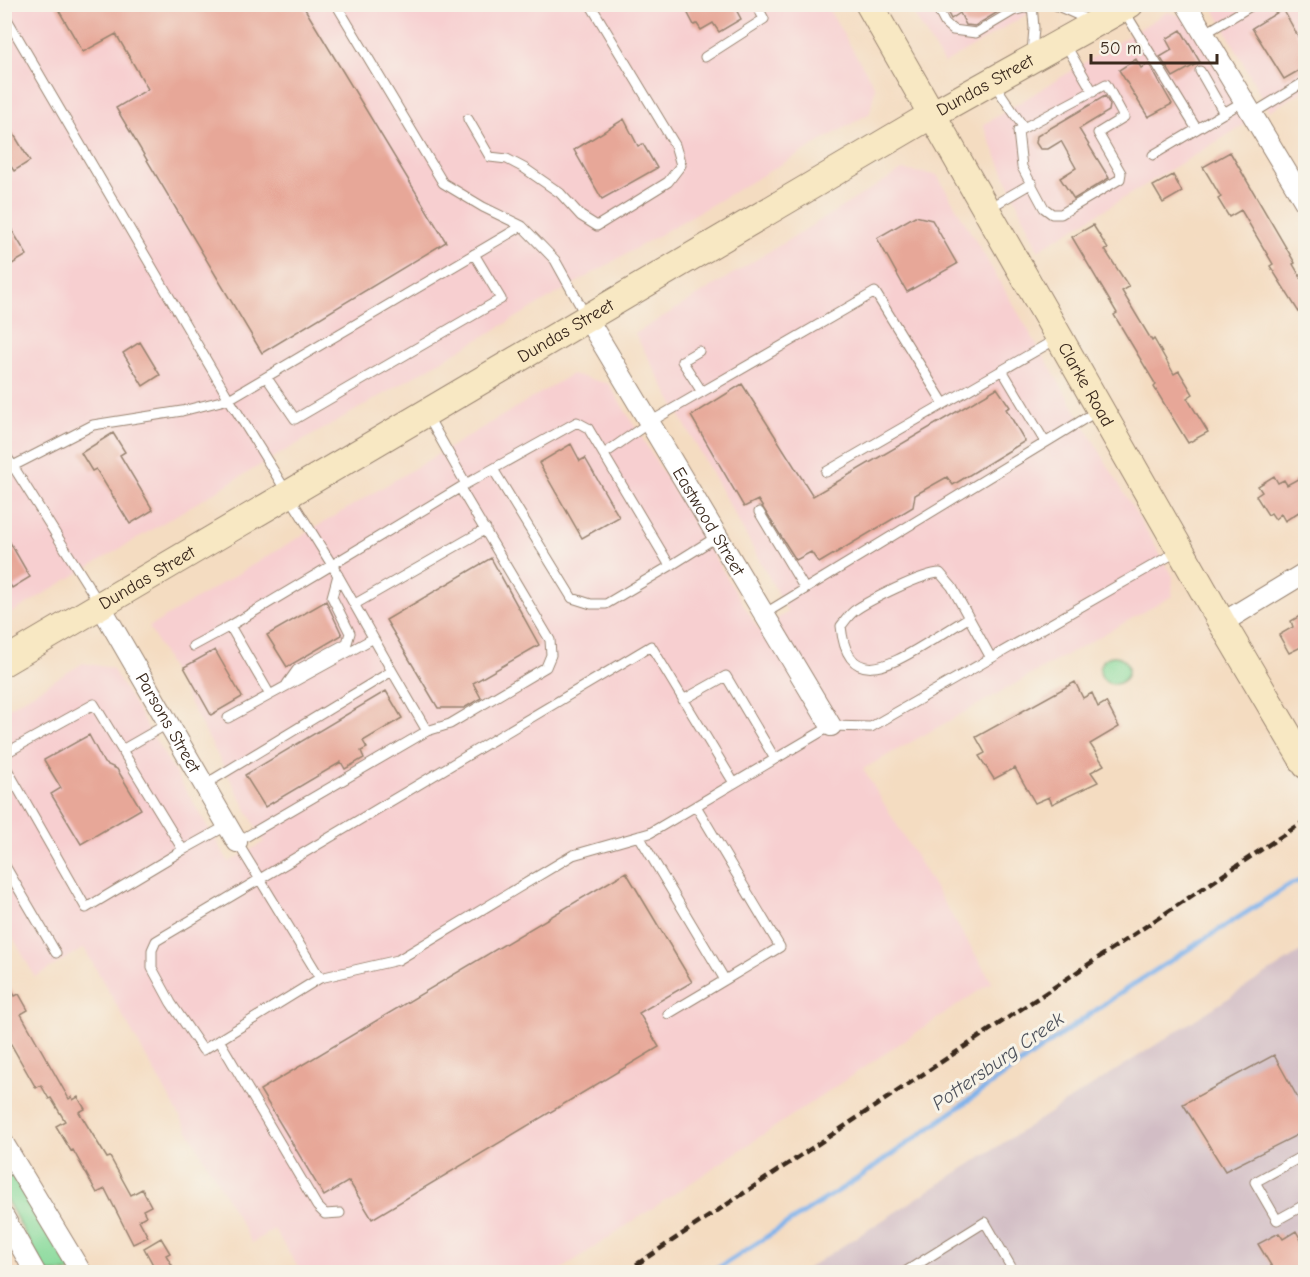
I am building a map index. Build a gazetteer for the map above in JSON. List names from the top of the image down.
{
  "streets": {
    "main road": ["Dundas Street", "Clarke Road"],
    "street": ["Eastwood Street", "Parsons Street"]
  },
  "crossings": [
    ["Dundas Street", "Clarke Road"],
    ["Dundas Street", "Eastwood Street"],
    ["Dundas Street", "Parsons Street"]
  ],
  "water": ["Pottersburg Creek"],
  "scale_bar": "50 m"
}
